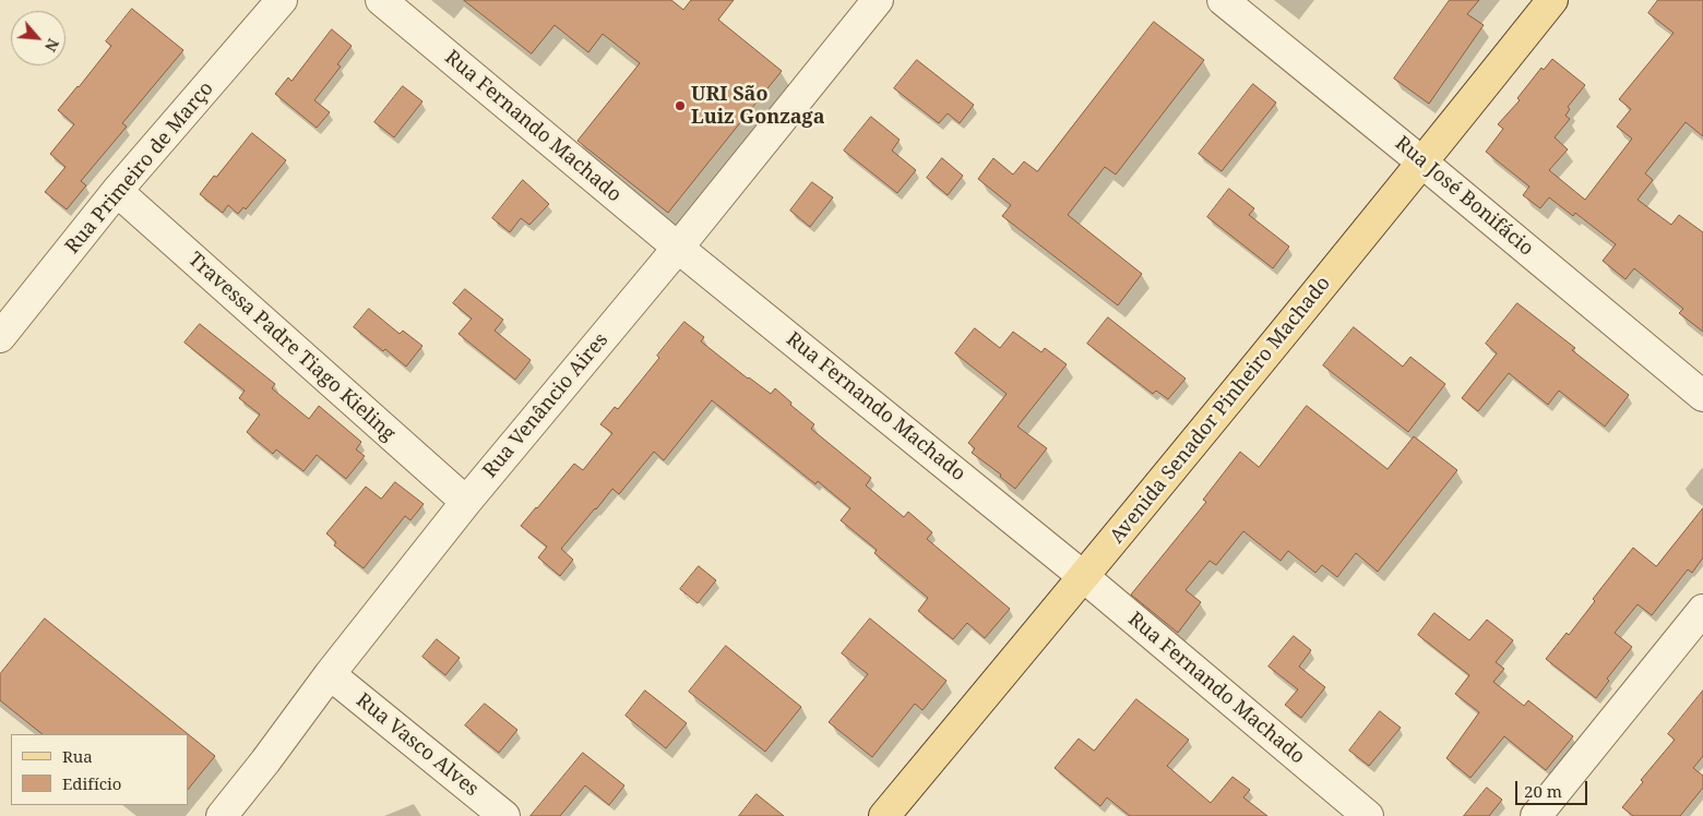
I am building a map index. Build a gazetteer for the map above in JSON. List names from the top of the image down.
{
  "streets": {
    "main road": ["Avenida Senador Pinheiro Machado"],
    "street": [
      "Rua Fernando Machado",
      "Rua Primeiro de Março",
      "Rua José Bonifácio",
      "Travessa Padre Tiago Kieling",
      "Rua Venâncio Aires",
      "Rua Vasco Alves"
    ]
  },
  "crossings": [
    ["Rua Fernando Machado", "Rua Venâncio Aires"],
    ["Rua Fernando Machado", "Avenida Senador Pinheiro Machado"],
    ["Rua Primeiro de Março", "Travessa Padre Tiago Kieling"],
    ["Rua José Bonifácio", "Avenida Senador Pinheiro Machado"],
    ["Travessa Padre Tiago Kieling", "Rua Venâncio Aires"],
    ["Rua Venâncio Aires", "Rua Vasco Alves"]
  ],
  "places": ["URI São Luiz Gonzaga"],
  "legend": ["Rua", "Edifício"],
  "scale_bar": "20 m",
  "north": "bottom right"
}
